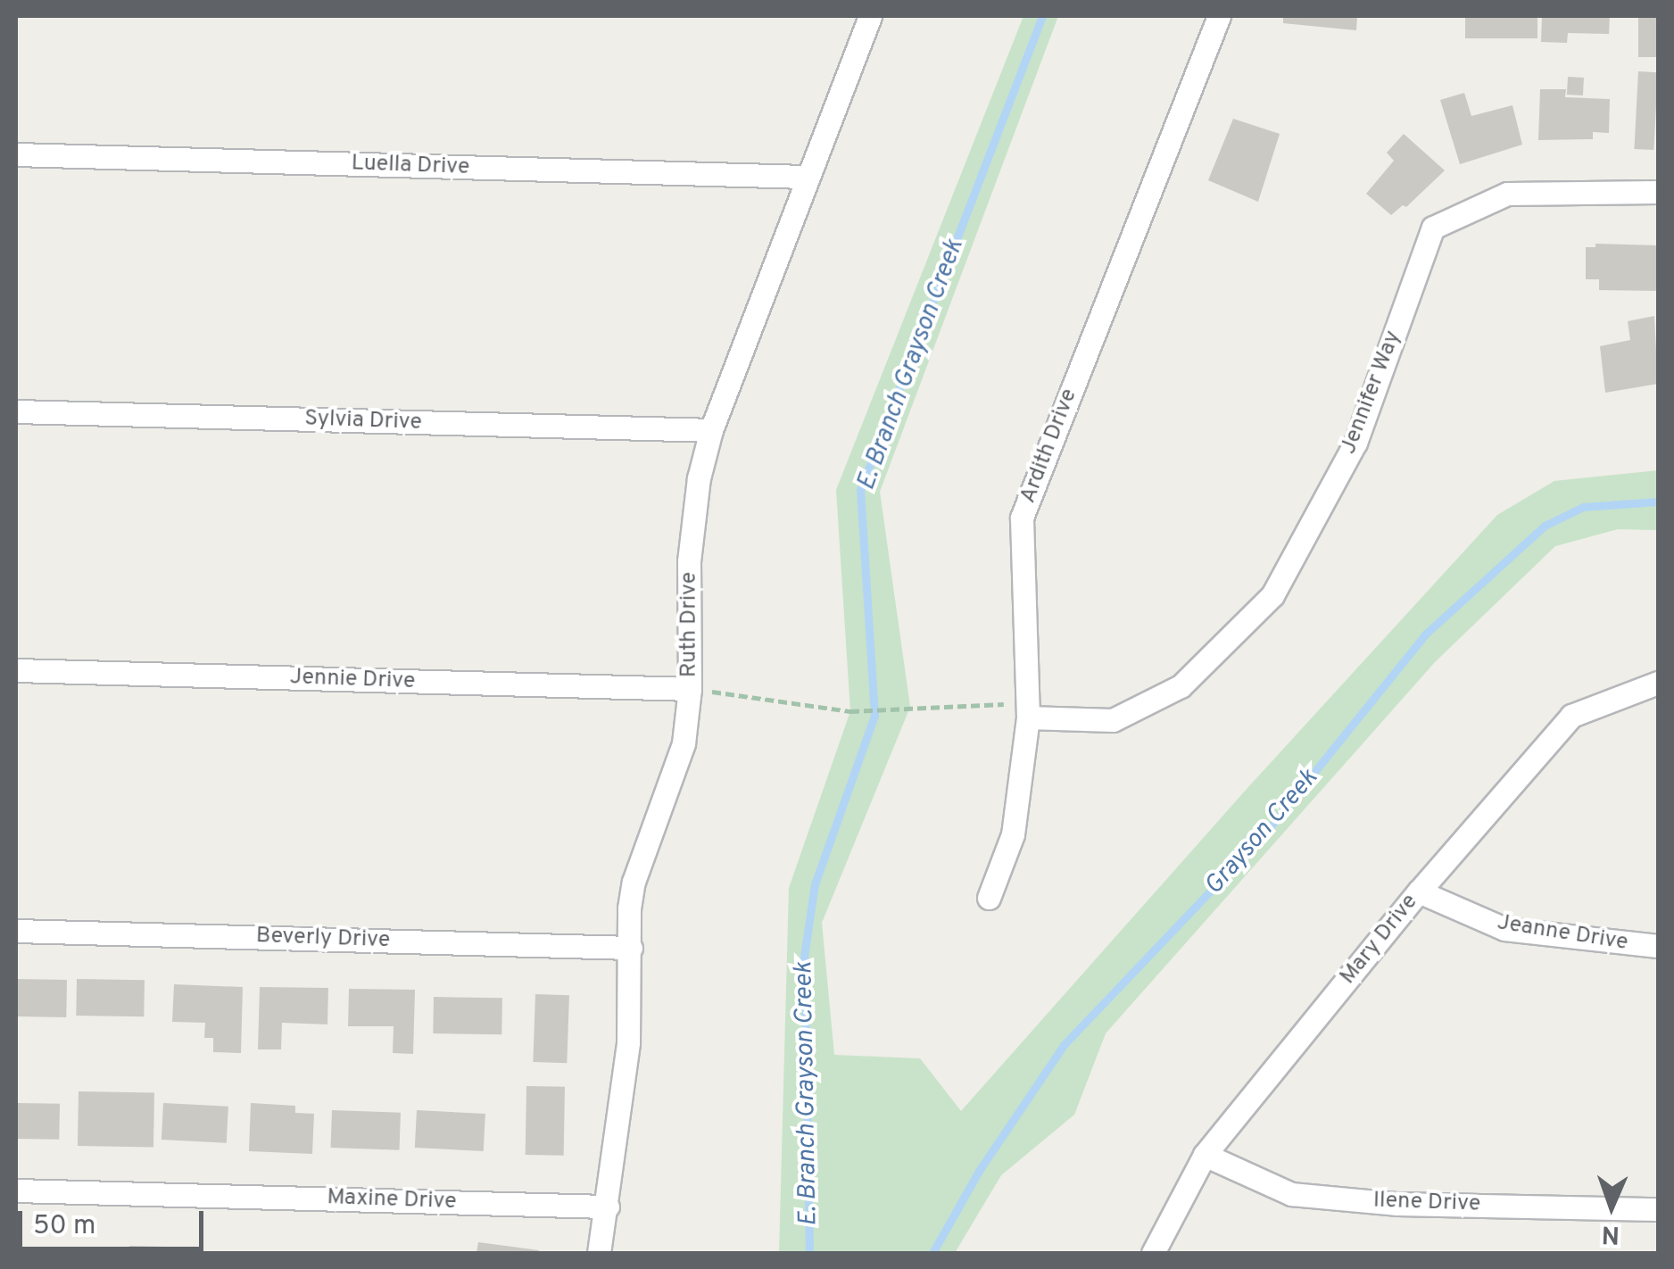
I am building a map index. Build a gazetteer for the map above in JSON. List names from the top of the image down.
{
  "streets": {
    "street": [
      "Luella Drive",
      "Jennifer Way",
      "Sylvia Drive",
      "Ardith Drive",
      "Ruth Drive",
      "Jennie Drive",
      "Jeanne Drive",
      "Beverly Drive",
      "Mary Drive",
      "Maxine Drive",
      "Ilene Drive"
    ]
  },
  "crossings": [
    ["Luella Drive", "Ruth Drive"],
    ["Jennifer Way", "Ardith Drive"],
    ["Sylvia Drive", "Ruth Drive"],
    ["Ruth Drive", "Jennie Drive"],
    ["Ruth Drive", "Beverly Drive"],
    ["Ruth Drive", "Maxine Drive"],
    ["Jeanne Drive", "Mary Drive"],
    ["Mary Drive", "Ilene Drive"]
  ],
  "water": ["E. Branch Grayson Creek", "Grayson Creek"],
  "scale_bar": "50 m",
  "north": "bottom"
}
